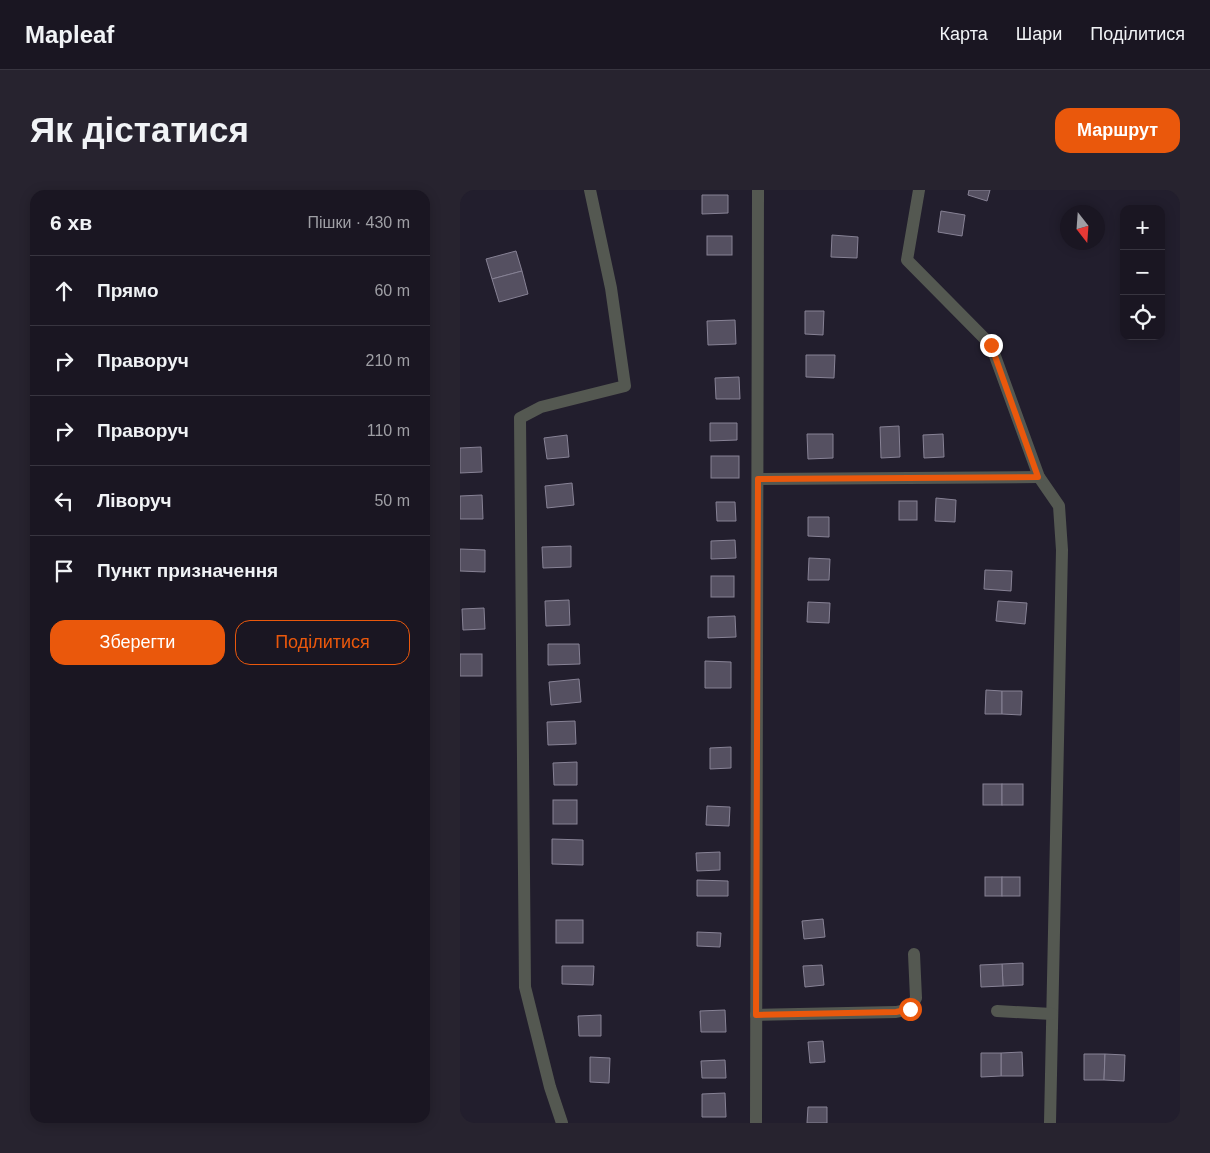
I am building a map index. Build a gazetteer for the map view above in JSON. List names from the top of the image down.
{
  "north": "bottom",
  "page": {
    "header": "Mapleaf",
    "nav": ["Карта", "Шари", "Поділитися"],
    "buttons": [
      "Маршрут",
      ["Зберегти", "Поділитися"]
    ],
    "title": "Як дістатися",
    "heading": ["6 хв", "Пішки · 430 m"],
    "map_buttons": ["+", "−"],
    "list": [
      ["Прямо", "60 m"],
      ["Праворуч", "210 m"],
      ["Праворуч", "110 m"],
      ["Ліворуч", "50 m"],
      "Пункт призначення"
    ]
  }
}
